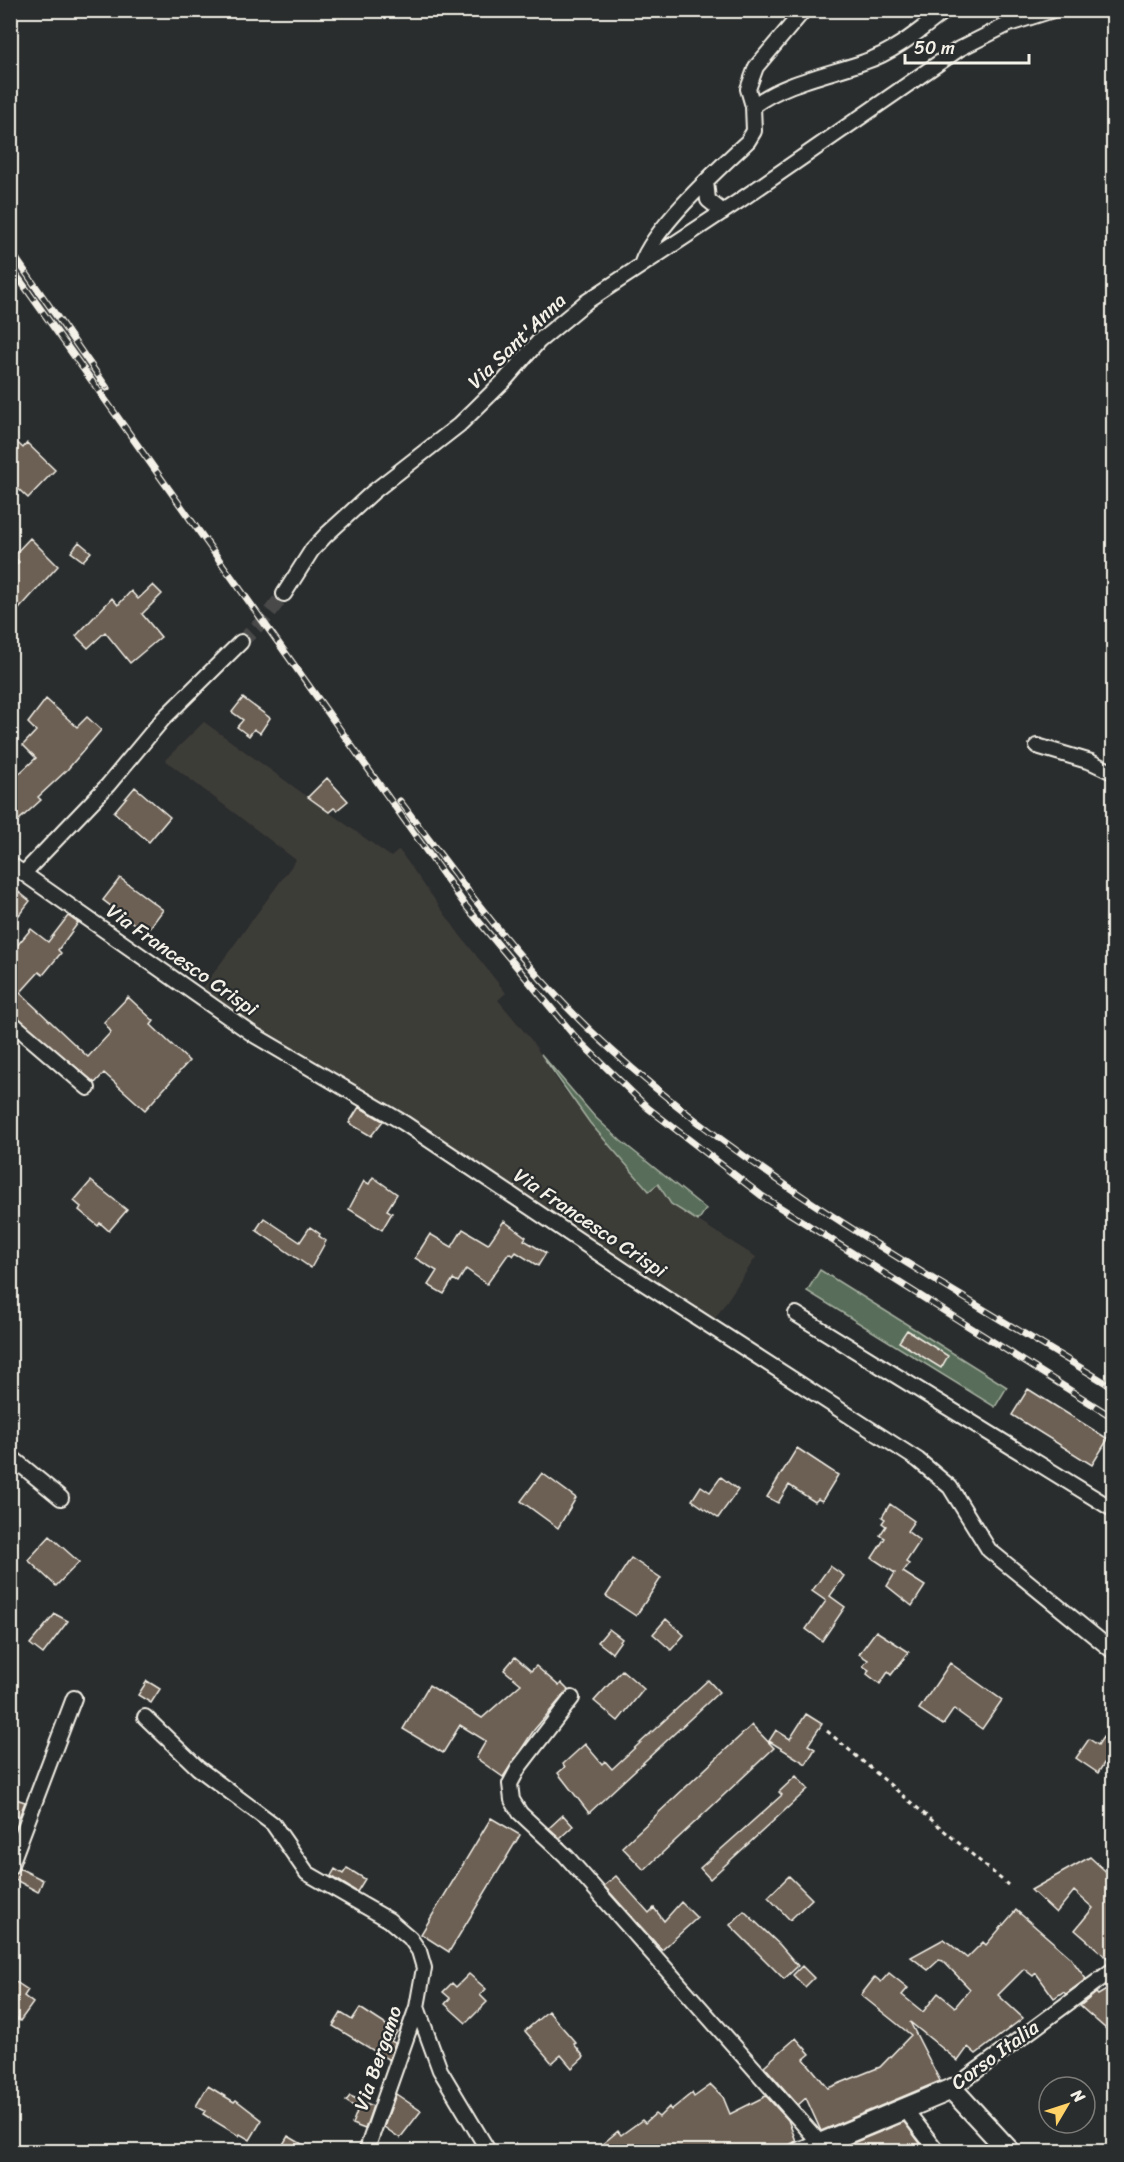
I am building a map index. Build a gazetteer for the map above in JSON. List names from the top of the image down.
{
  "streets": {
    "street": [
      "Via Sant'Anna",
      "Via Francesco Crispi",
      "Corso Italia",
      "Via Bergamo"
    ]
  },
  "scale_bar": "50 m",
  "north": "top right"
}
